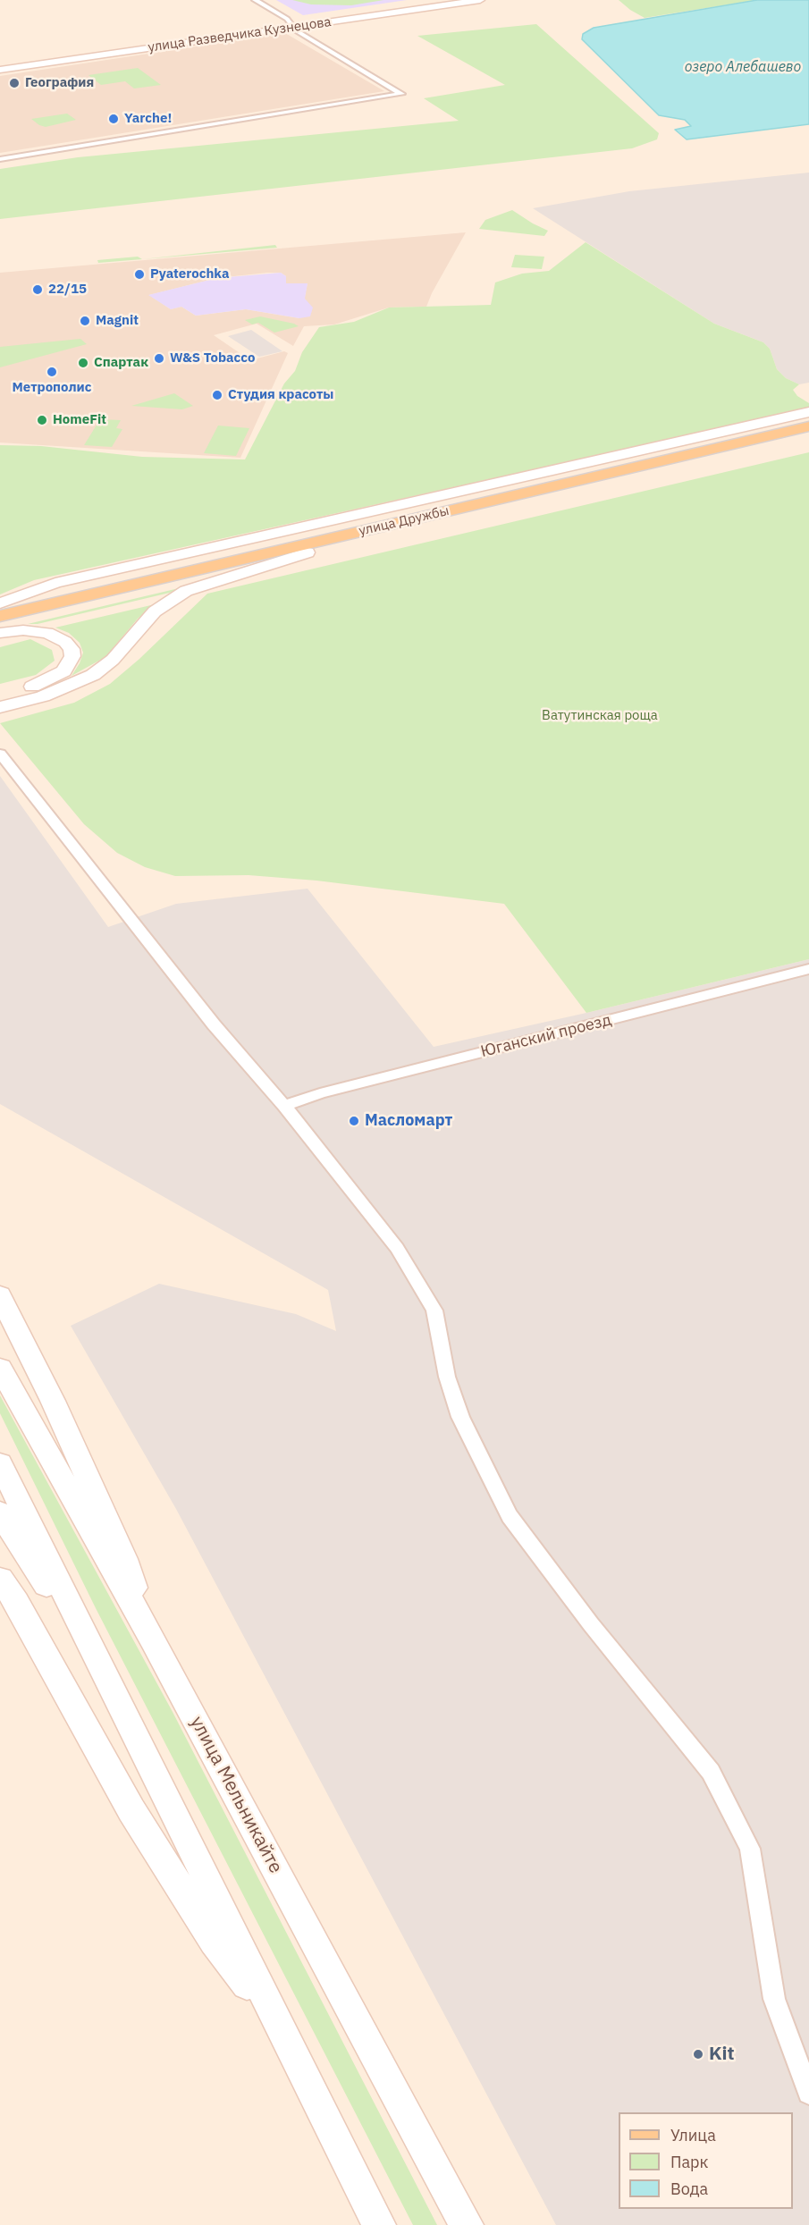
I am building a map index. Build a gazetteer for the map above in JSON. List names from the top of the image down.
{
  "streets": {
    "main road": ["улица Разведчика Кузнецова", "улица Дружбы", "улица Мельникайте"],
    "street": ["Юганский проезд"]
  },
  "water": ["озеро Алебашево"],
  "parks": ["Ватутинская роща"],
  "places": [
    "География",
    "Yarche!",
    "Pyaterochka",
    "22/15",
    "Magnit",
    "W&S Tobacco",
    "Спартак",
    "Метрополис",
    "Студия красоты",
    "HomeFit",
    "Масломарт",
    "Kit"
  ],
  "legend": ["Улица", "Парк", "Вода"]
}
